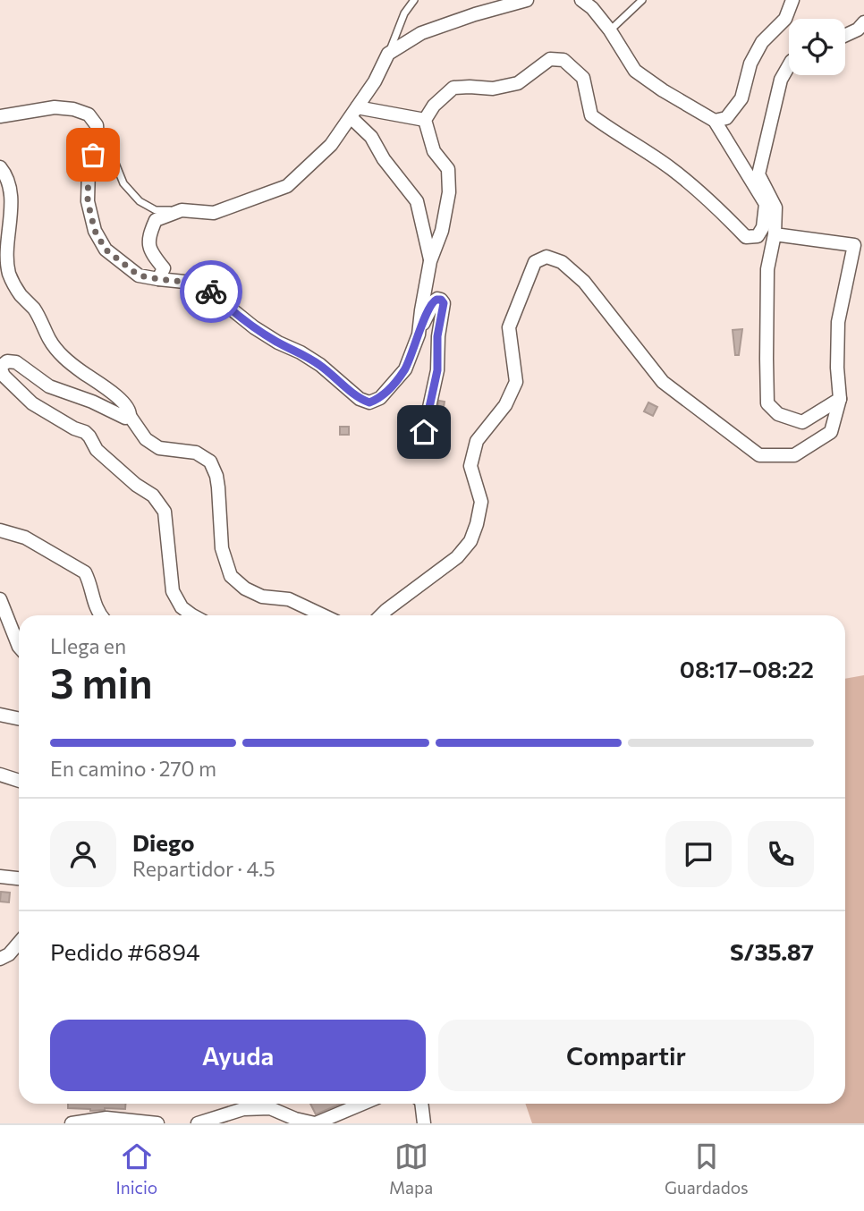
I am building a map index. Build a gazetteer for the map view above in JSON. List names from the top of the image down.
{
  "page": {
    "heading": ["3 min", "Llega en", "08:17–08:22"],
    "panel": [
      "Diego",
      "Repartidor · 4.5",
      "Pedido #6894",
      "S/35.87"
    ],
    "bar": "En camino · 270 m",
    "buttons": ["Ayuda", "Compartir"],
    "tabs": ["Inicio", "Mapa", "Guardados"]
  }
}
